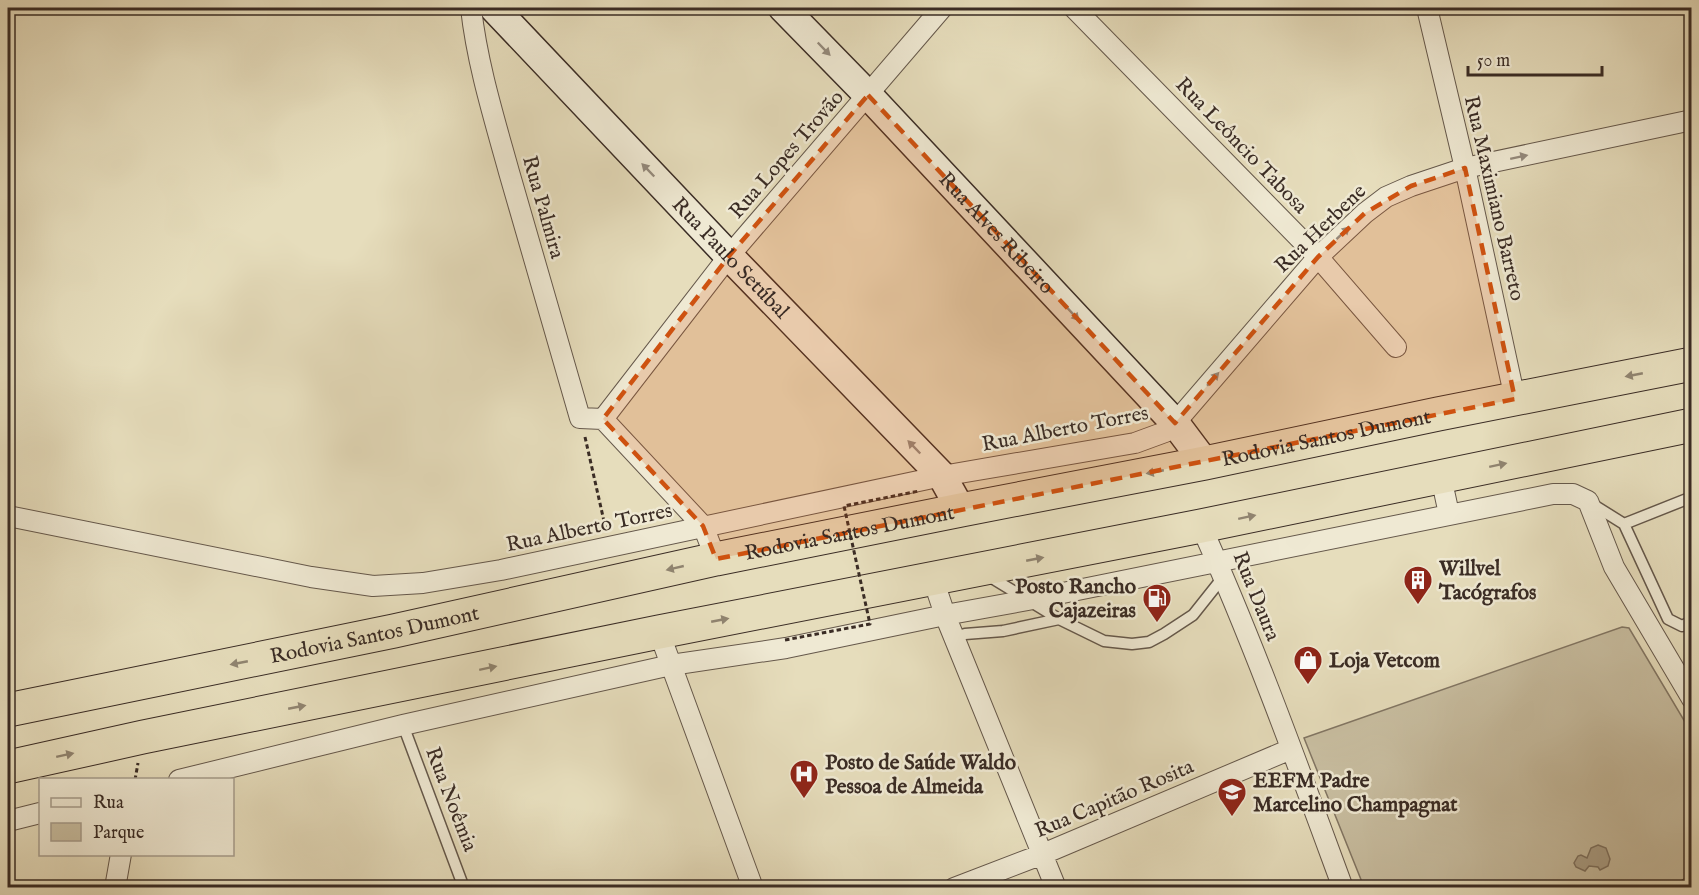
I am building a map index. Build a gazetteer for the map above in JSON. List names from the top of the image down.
{
  "streets": {
    "highway": ["Rodovia Santos Dumont"],
    "street": [
      "Rua Leôncio Tabosa",
      "Rua Lopes Trovão",
      "Rua Maximiano Barreto",
      "Rua Palmira",
      "Rua Herbene",
      "Rua Alves Ribeiro",
      "Rua Paulo Setúbal",
      "Rua Alberto Torres",
      "Rua Daura",
      "Rua Capitão Rosita"
    ],
    "lane": ["Rua Noêmia"]
  },
  "crossings": [
    ["Rua Leôncio Tabosa", "Rua Herbene"],
    ["Rua Lopes Trovão", "Rua Alves Ribeiro"],
    ["Rua Lopes Trovão", "Rua Paulo Setúbal"],
    ["Rua Maximiano Barreto", "Rua Herbene"],
    ["Rua Maximiano Barreto", "Rodovia Santos Dumont"],
    ["Rua Herbene", "Rua Alves Ribeiro"],
    ["Rua Herbene", "Rua Alberto Torres"],
    ["Rua Alves Ribeiro", "Rua Alberto Torres"],
    ["Rua Alves Ribeiro", "Rodovia Santos Dumont"],
    ["Rua Paulo Setúbal", "Rua Alberto Torres"],
    ["Rua Paulo Setúbal", "Rodovia Santos Dumont"],
    ["Rua Daura", "Rua Capitão Rosita"]
  ],
  "one_way": ["Rua Herbene", "Rua Alves Ribeiro", "Rua Paulo Setúbal"],
  "places": {
    "building": ["Willvel Tacógrafos"],
    "fuel station": ["Posto Rancho Cajazeiras"],
    "shop": ["Loja Vetcom"],
    "hospital": ["Posto de Saúde Waldo Pessoa de Almeida"],
    "school or university": ["EEFM Padre Marcelino Champagnat"]
  },
  "legend": ["Rua", "Parque"],
  "scale_bar": "50 m"
}
